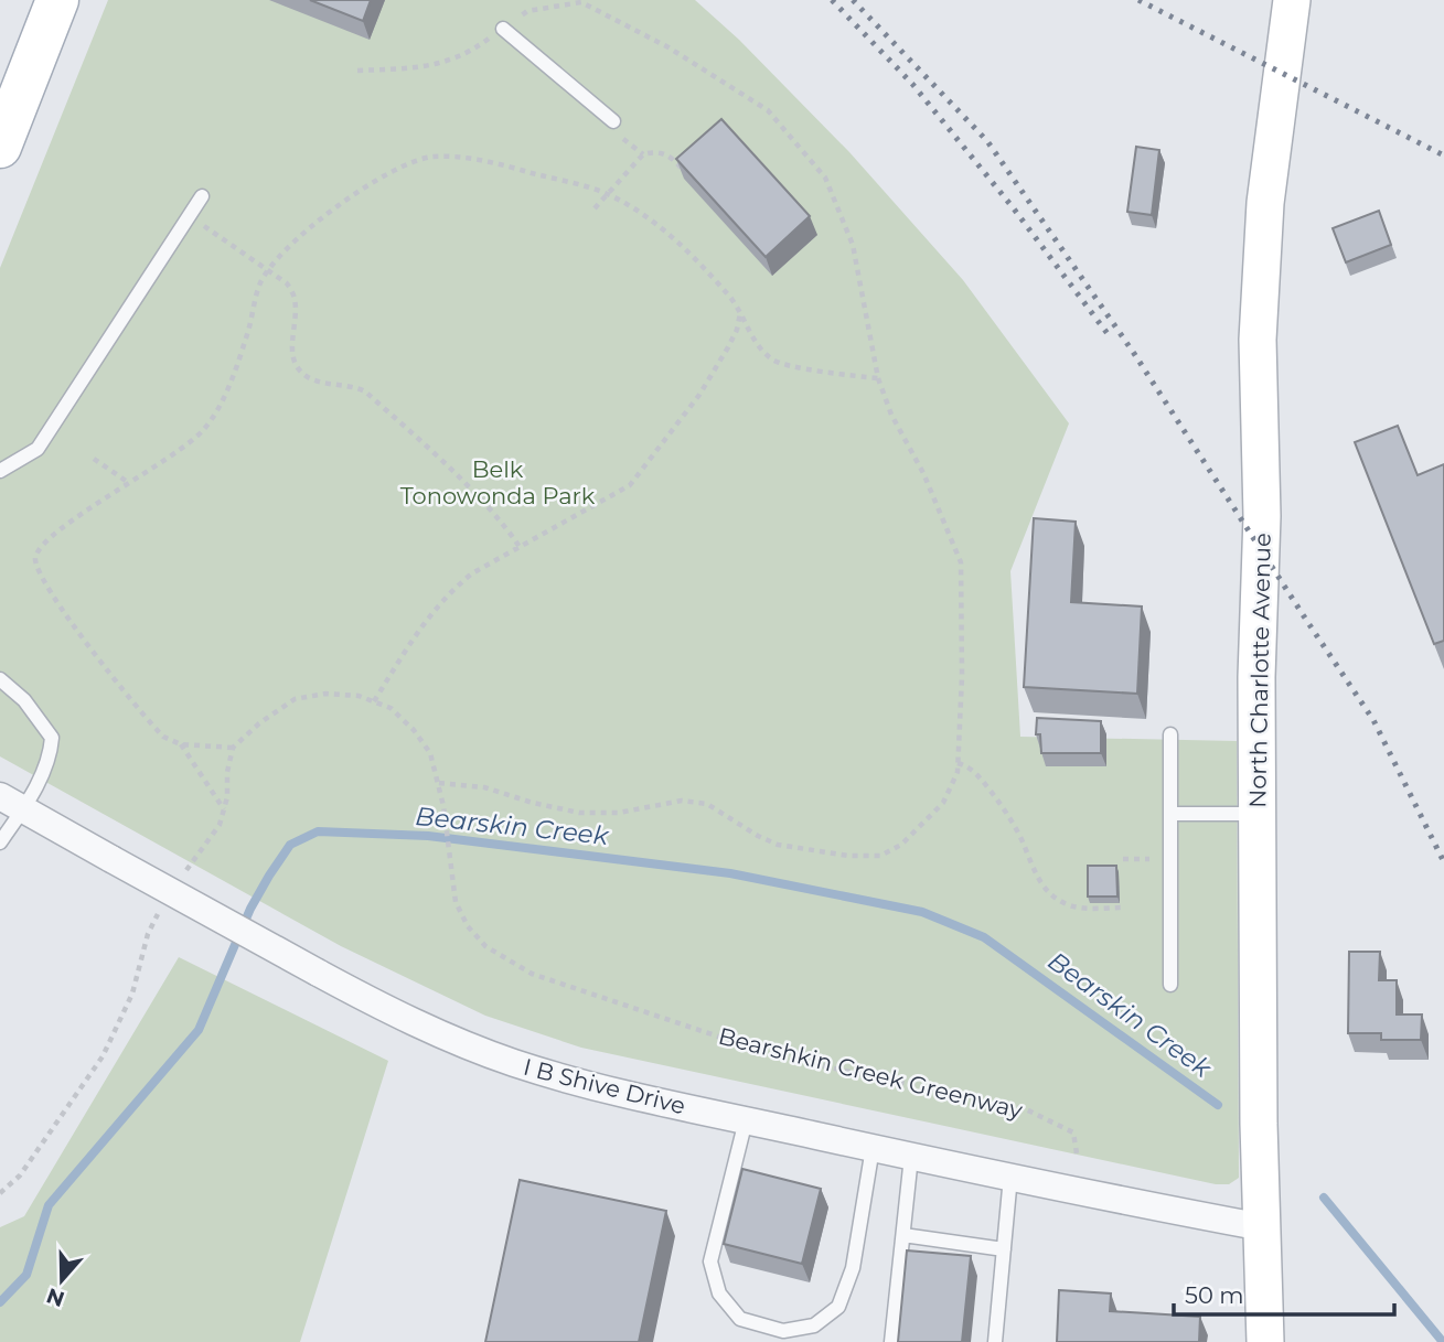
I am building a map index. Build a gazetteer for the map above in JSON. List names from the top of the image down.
{
  "streets": {
    "main road": ["North Charlotte Avenue"],
    "street": ["I B Shive Drive"],
    "path": ["Bearshkin Creek Greenway"]
  },
  "crossings": [
    ["North Charlotte Avenue", "I B Shive Drive"]
  ],
  "water": ["Bearskin Creek"],
  "parks": ["Belk Tonowonda Park"],
  "scale_bar": "50 m",
  "north": "bottom"
}
